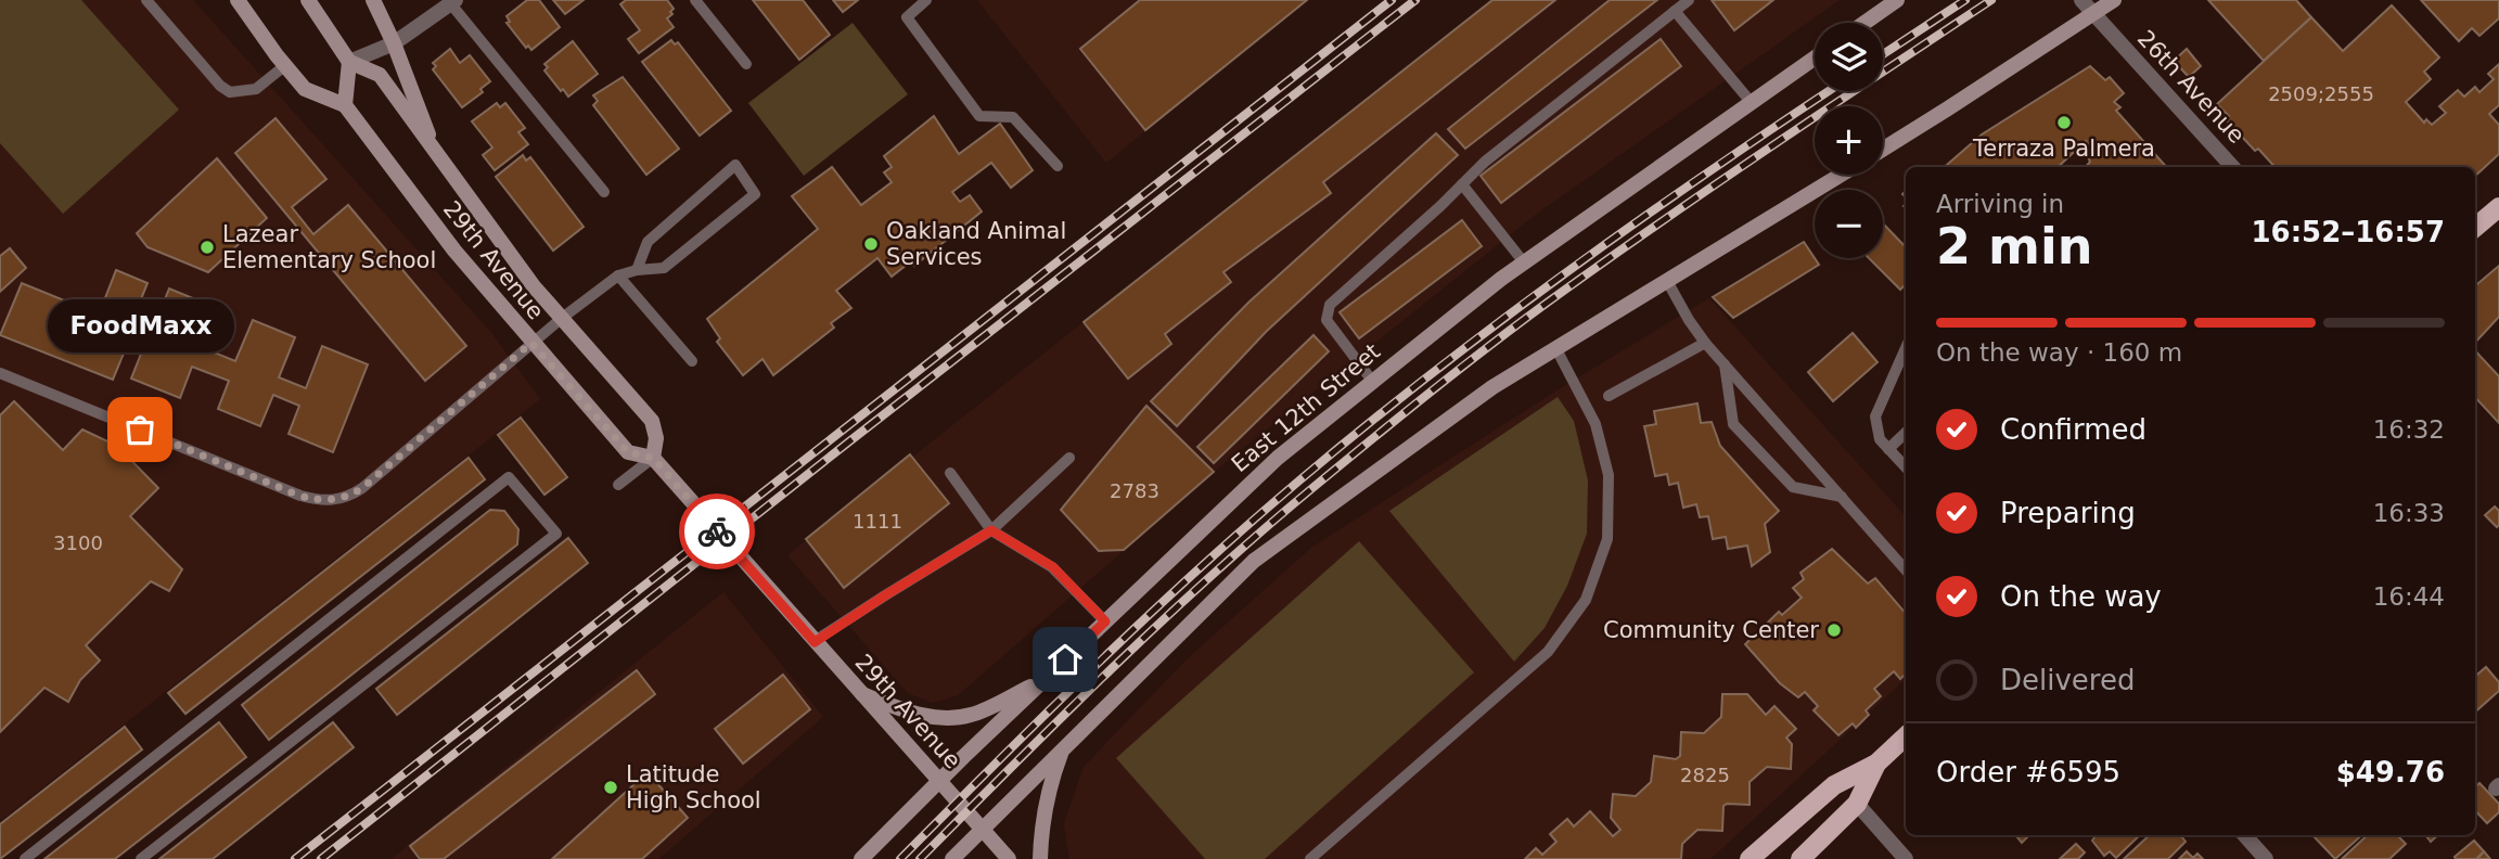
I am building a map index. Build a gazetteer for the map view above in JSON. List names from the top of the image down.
{
  "streets": {
    "main road": ["29th Avenue", "East 12th Street"],
    "street": ["26th Avenue"]
  },
  "crossings": [
    ["29th Avenue", "East 12th Street"]
  ],
  "places": [
    "Terraza Palmera",
    "Oakland Animal Services",
    "Lazear Elementary School",
    "FoodMaxx",
    "Community Center",
    "Latitude High School"
  ],
  "house_numbers": [
    "2509;2555",
    "2783",
    "1111",
    "3100",
    "2825"
  ],
  "page": {
    "map_buttons": ["+", "−"],
    "heading": ["2 min", "Arriving in", "16:52–16:57"],
    "panel": ["Order #6595", "$49.76"],
    "bar": "On the way · 160 m",
    "bubble": "FoodMaxx",
    "list": [
      ["Confirmed", "16:32"],
      ["Preparing", "16:33"],
      ["On the way", "16:44"],
      "Delivered"
    ]
  }
}
